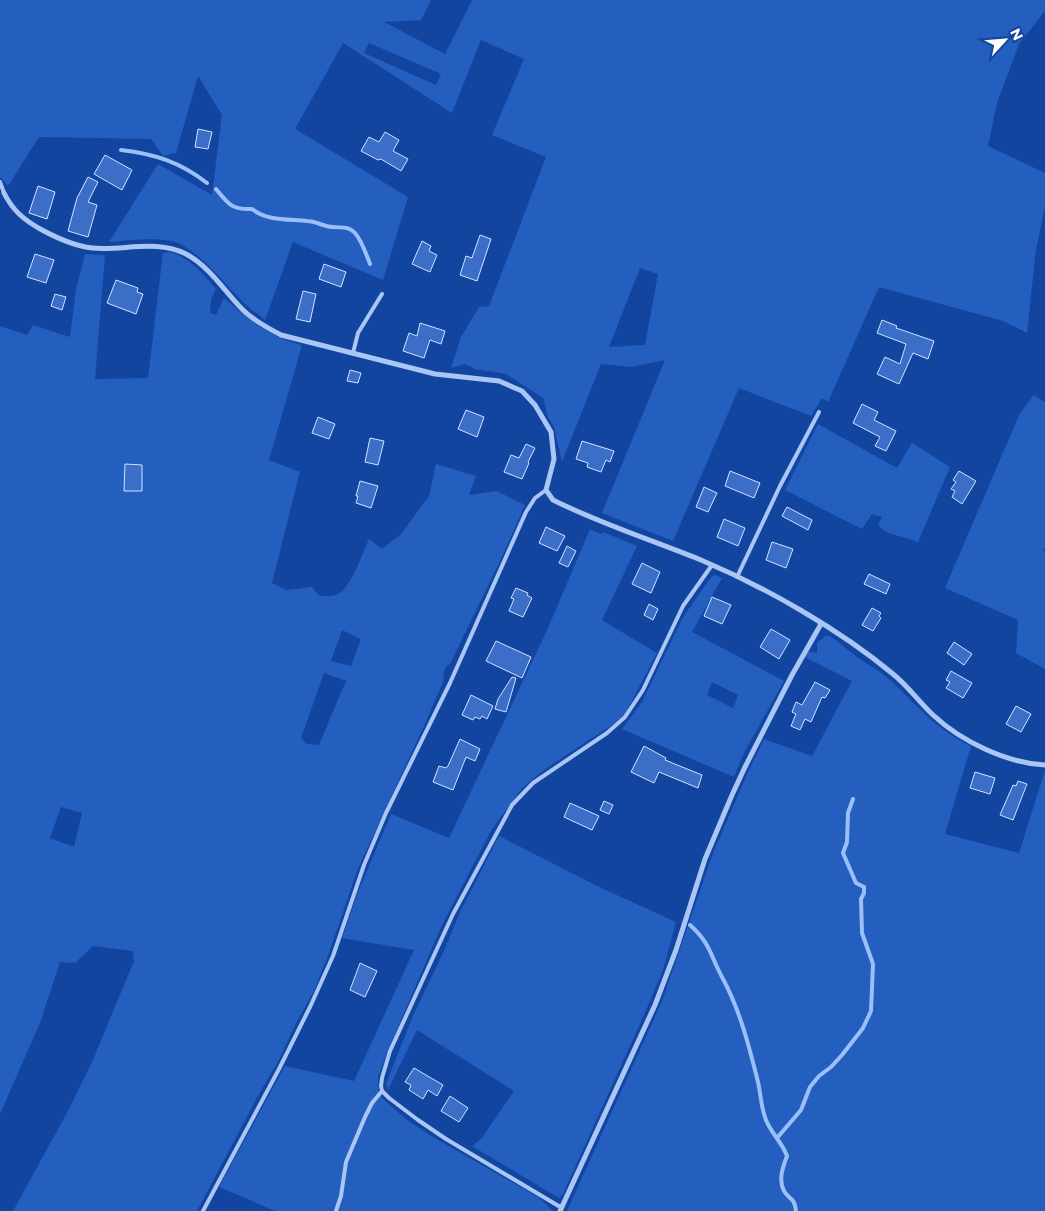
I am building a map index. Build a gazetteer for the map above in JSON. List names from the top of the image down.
{
  "north": "top right"
}
